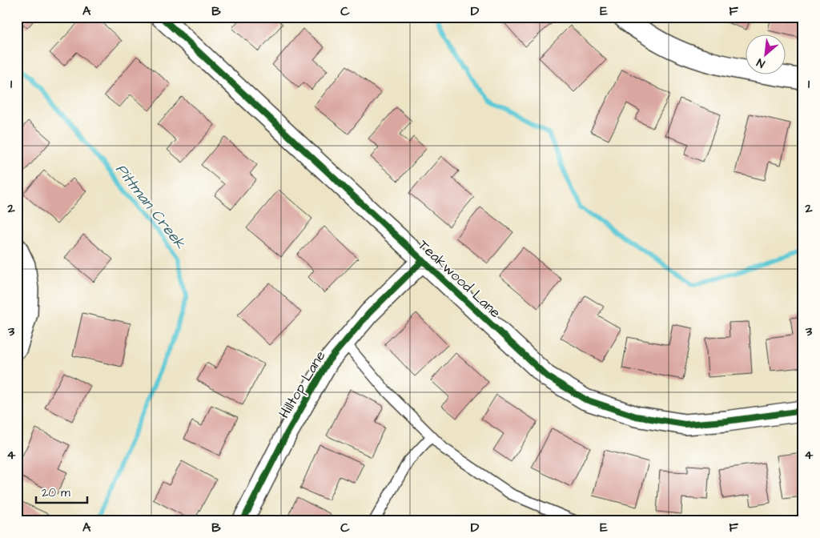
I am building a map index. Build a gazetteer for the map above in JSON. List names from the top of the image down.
{
  "streets": {
    "street": ["Teakwood Lane", "Hilltop Lane"]
  },
  "crossings": [
    ["Teakwood Lane", "Hilltop Lane"]
  ],
  "water": ["Pittman Creek"],
  "scale_bar": "20 m",
  "north": "bottom left",
  "grid": {
    "columns": [
      "A",
      "B",
      "C",
      "D",
      "E",
      "F"
    ],
    "rows": [
      "1",
      "2",
      "3",
      "4"
    ]
  }
}
